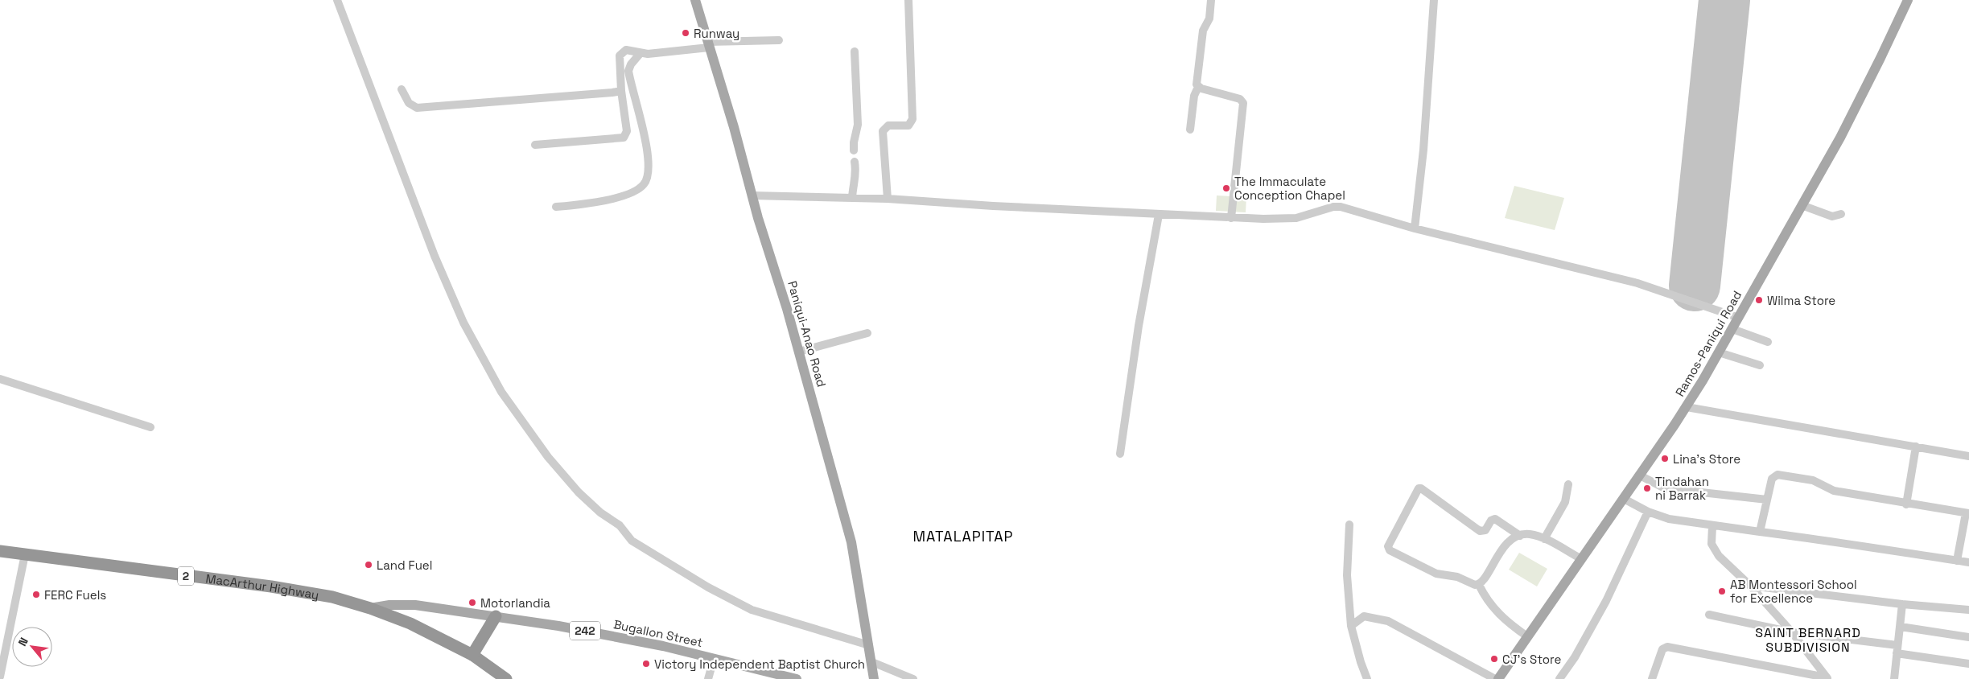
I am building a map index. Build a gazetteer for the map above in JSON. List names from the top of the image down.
{
  "streets": {
    "highway": ["2", "MacArthur Highway"],
    "main road": [
      "Paniqui-Anao Road",
      "Ramos-Paniqui Road",
      "242",
      "Bugallon Street"
    ]
  },
  "crossings": [
    ["MacArthur Highway", "Bugallon Street"]
  ],
  "districts": ["MATALAPITAP", "SAINT BERNARD SUBDIVISION"],
  "places": [
    "Runway",
    "The Immaculate Conception Chapel",
    "Wilma Store",
    "Lina's Store",
    "Tindahan ni Barrak",
    "Land Fuel",
    "AB Montessori School for Excellence",
    "FERC Fuels",
    "Motorlandia",
    "CJ's Store",
    "Victory Independent Baptist Church"
  ],
  "north": "top left"
}
